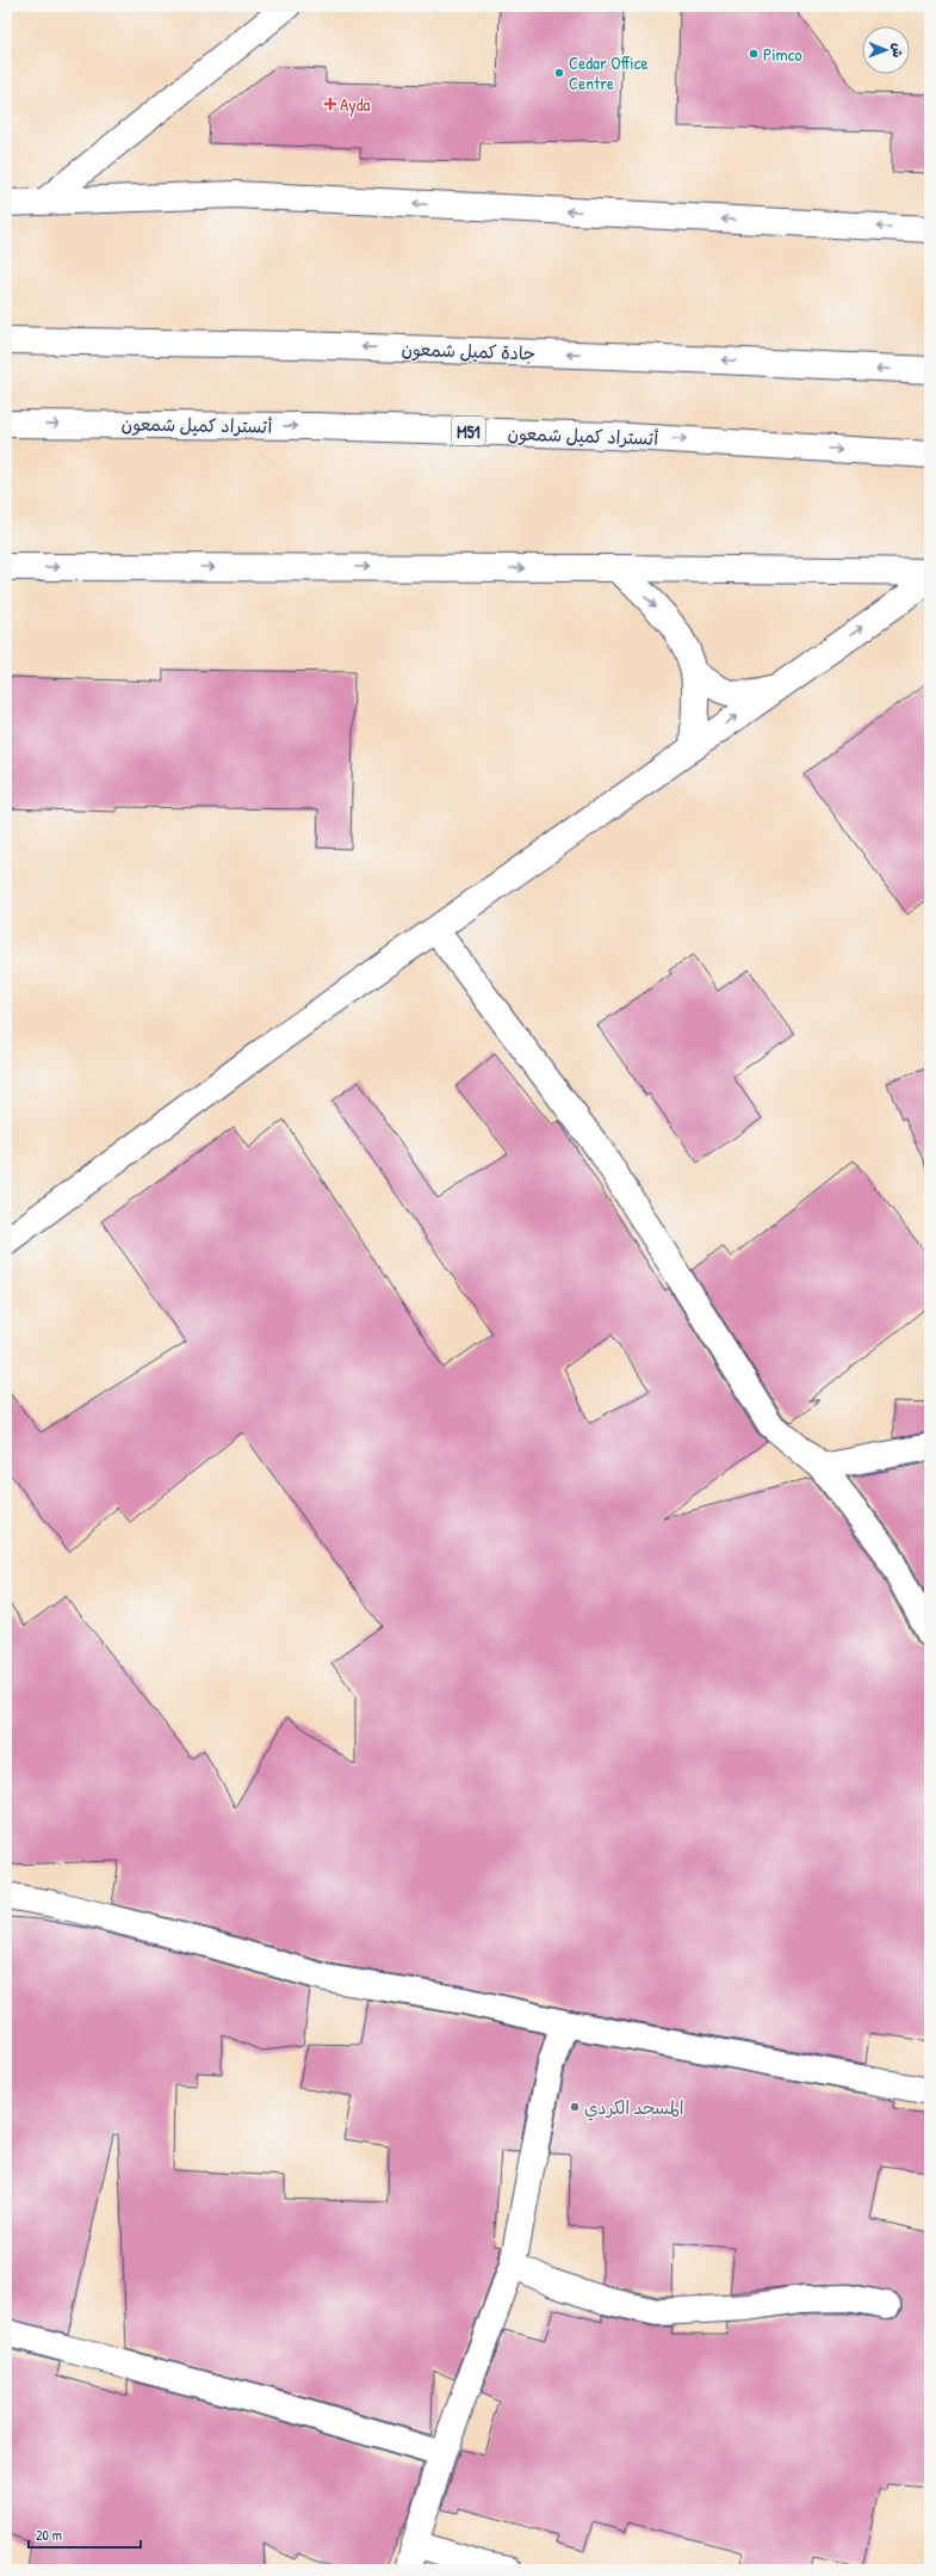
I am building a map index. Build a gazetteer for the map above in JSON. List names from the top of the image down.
{
  "streets": {
    "main road": ["جادة كميل شمعون", "أتستراد كميل شمعون", "M51"]
  },
  "places": {
    "other": ["Pimco", "Cedar Office Centre", "المسجد الكردي"],
    "health": ["Ayda"]
  },
  "scale_bar": "20 m",
  "north": "right"
}
